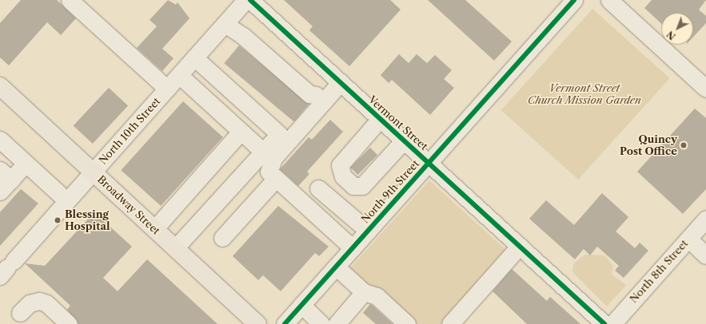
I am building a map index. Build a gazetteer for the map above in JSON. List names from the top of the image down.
{
  "streets": {
    "main road": ["Broadway Street"],
    "street": [
      "Vermont Street",
      "North 10th Street",
      "North 9th Street",
      "North 8th Street"
    ]
  },
  "crossings": [
    ["Vermont Street", "North 9th Street"],
    ["North 10th Street", "Broadway Street"]
  ],
  "parks": ["Vermont Street Church Mission Garden"],
  "places": ["Quincy Post Office", "Blessing Hospital"],
  "north": "bottom left"
}
